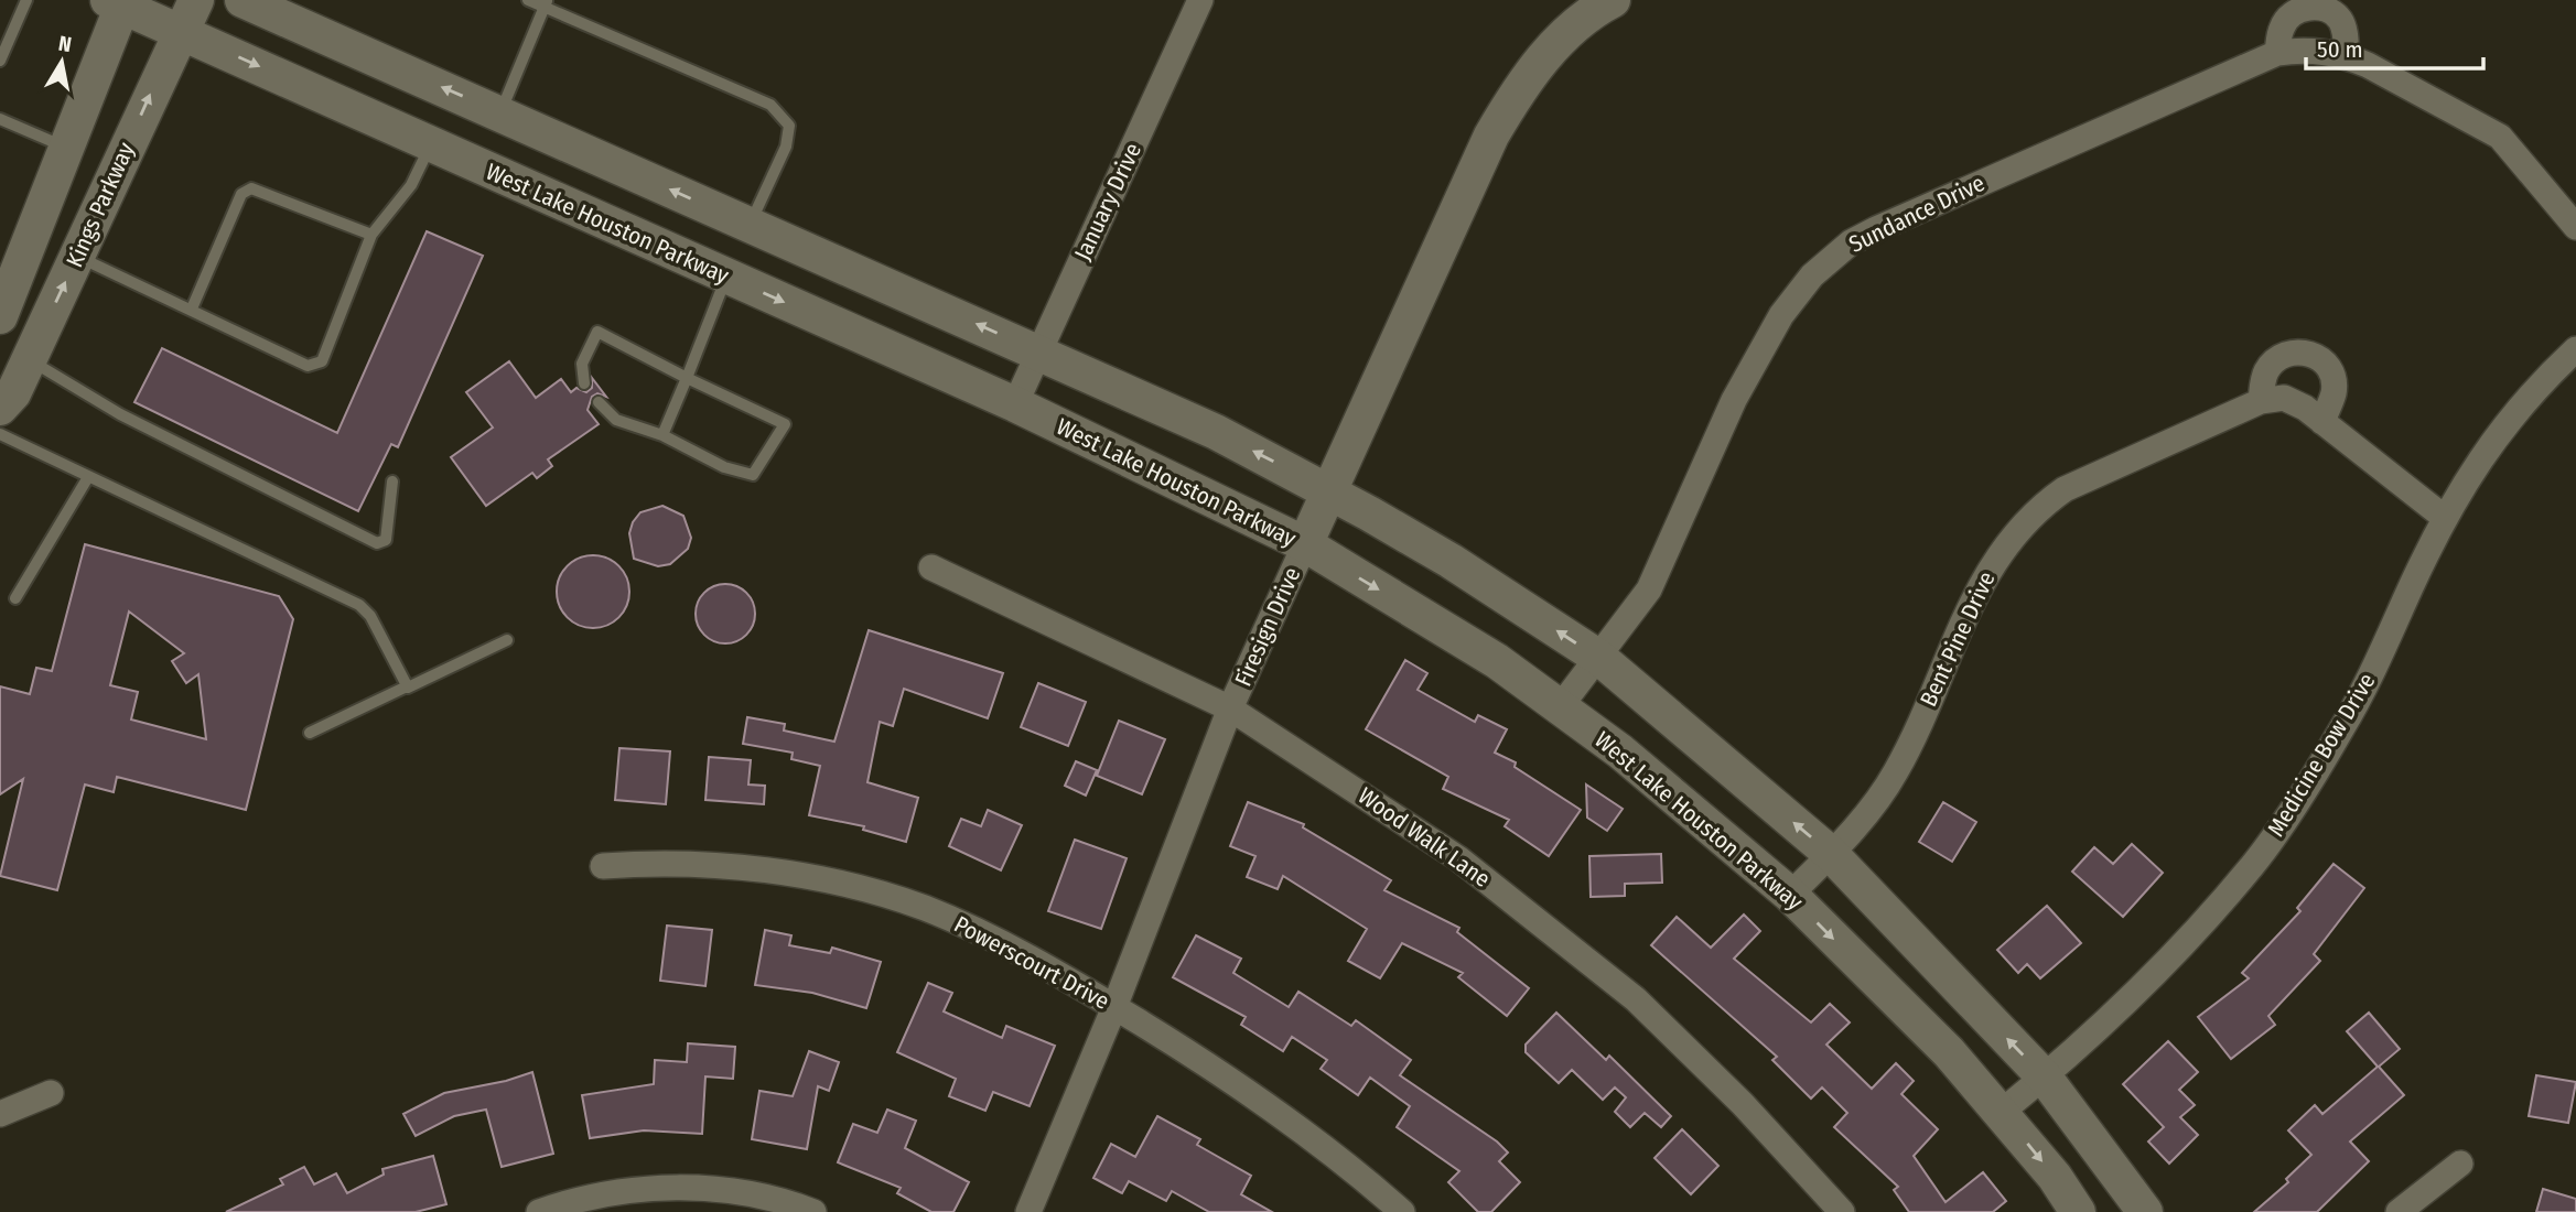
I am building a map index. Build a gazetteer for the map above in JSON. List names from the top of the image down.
{
  "streets": {
    "main road": ["Kings Parkway", "West Lake Houston Parkway", "Firesign Drive"],
    "street": [
      "January Drive",
      "Sundance Drive",
      "Bent Pine Drive",
      "Medicine Bow Drive",
      "Wood Walk Lane",
      "Powerscourt Drive"
    ]
  },
  "crossings": [
    ["January Drive", "West Lake Houston Parkway"],
    ["Kings Parkway", "West Lake Houston Parkway"],
    ["Sundance Drive", "West Lake Houston Parkway"],
    ["West Lake Houston Parkway", "Firesign Drive"],
    ["West Lake Houston Parkway", "Bent Pine Drive"],
    ["West Lake Houston Parkway", "Medicine Bow Drive"],
    ["Firesign Drive", "Wood Walk Lane"],
    ["Firesign Drive", "Powerscourt Drive"],
    ["Bent Pine Drive", "Medicine Bow Drive"]
  ],
  "scale_bar": "50 m",
  "north": "top"
}
